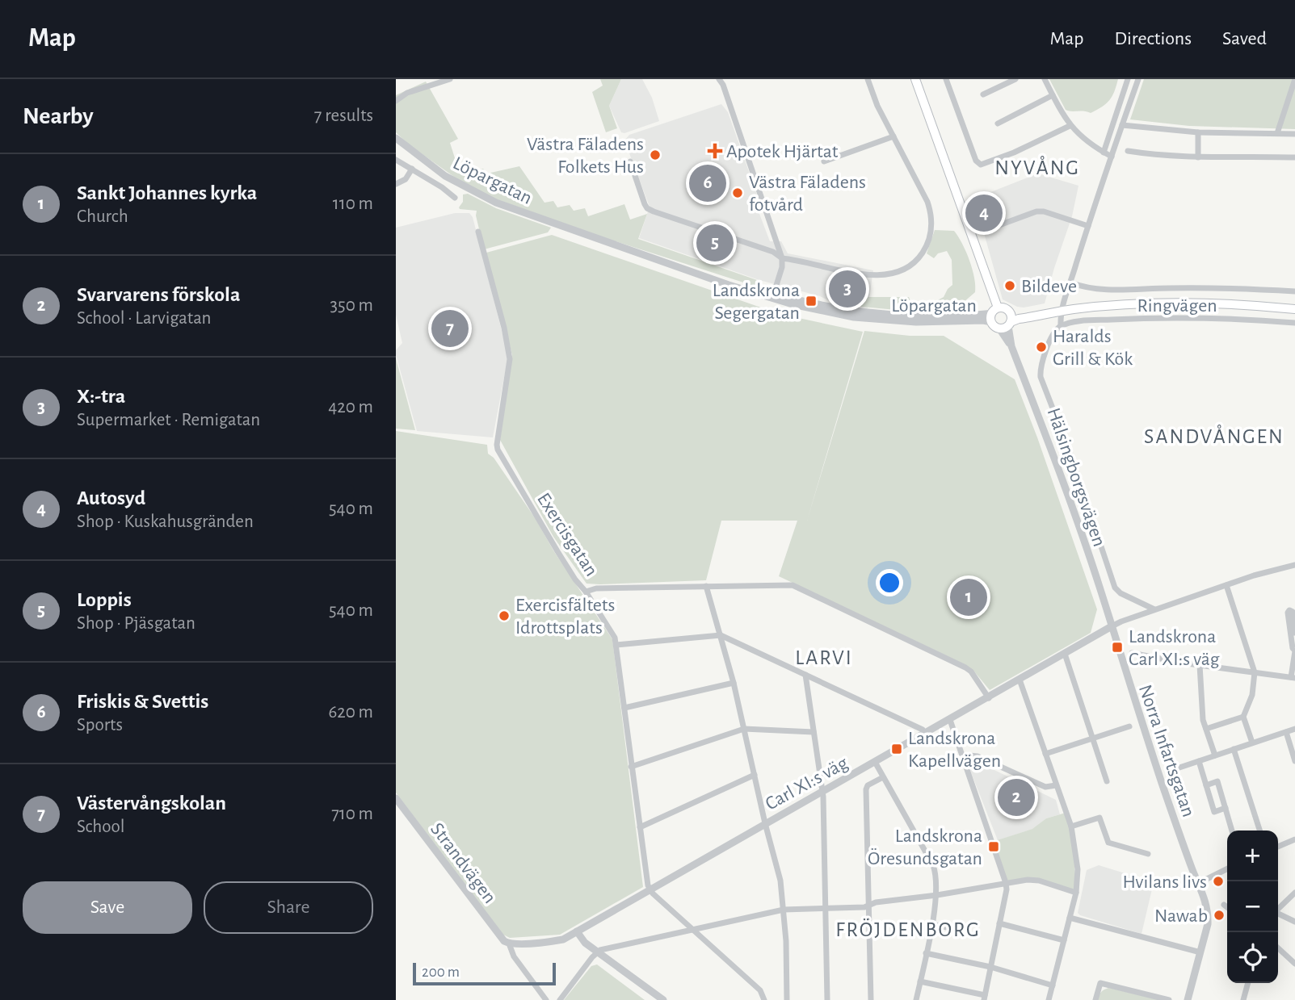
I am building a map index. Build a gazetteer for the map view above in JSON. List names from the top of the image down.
{
  "streets": {
    "main road": ["Ringvägen"],
    "street": [
      "Löpargatan",
      "Hälsingborgsvägen",
      "Exercisgatan",
      "Norra Infartsgatan",
      "Carl XI:s väg",
      "Strandvägen"
    ]
  },
  "crossings": [
    ["Ringvägen", "Hälsingborgsvägen"],
    ["Hälsingborgsvägen", "Norra Infartsgatan"],
    ["Hälsingborgsvägen", "Carl XI:s väg"],
    ["Exercisgatan", "Carl XI:s väg"],
    ["Norra Infartsgatan", "Carl XI:s väg"],
    ["Carl XI:s väg", "Strandvägen"]
  ],
  "districts": [
    "NYVÅNG",
    "SANDVÅNGEN",
    "LARVI",
    "FRÖJDENBORG"
  ],
  "places": {
    "health": ["Apotek Hjärtat"],
    "other": [
      "Västra Fäladens Folkets Hus",
      "Västra Fäladens fotvård",
      "Bildeve",
      "Haralds Grill & Kök",
      "Exercisfältets Idrottsplats",
      "Hvilans livs",
      "Nawab"
    ],
    "transit": [
      "Landskrona Segergatan",
      "Landskrona Carl XI:s väg",
      "Landskrona Kapellvägen",
      "Landskrona Öresundsgatan"
    ]
  },
  "scale_bar": "200 m",
  "page": {
    "header": "Map",
    "nav": ["Map", "Directions", "Saved"],
    "heading": ["Nearby", "7 results"],
    "list": [
      {
        "mark": "1",
        "name": "Sankt Johannes kyrka",
        "note": "Church",
        "value": "110 m"
      },
      {
        "mark": "2",
        "name": "Svarvarens förskola",
        "note": "School · Larvigatan",
        "value": "350 m"
      },
      {
        "mark": "3",
        "name": "X:-tra",
        "note": "Supermarket · Remigatan",
        "value": "420 m"
      },
      {
        "mark": "4",
        "name": "Autosyd",
        "note": "Shop · Kuskahusgränden",
        "value": "540 m"
      },
      {
        "mark": "5",
        "name": "Loppis",
        "note": "Shop · Pjäsgatan",
        "value": "540 m"
      },
      {
        "mark": "6",
        "name": "Friskis & Svettis",
        "note": "Sports",
        "value": "620 m"
      },
      {
        "mark": "7",
        "name": "Västervångskolan",
        "note": "School",
        "value": "710 m"
      }
    ],
    "pins": [
      "6",
      "4",
      "5",
      "3",
      "7",
      "1",
      "2"
    ],
    "map_buttons": ["+", "−"],
    "buttons": ["Save", "Share"],
    "scale": "200 m"
  }
}
